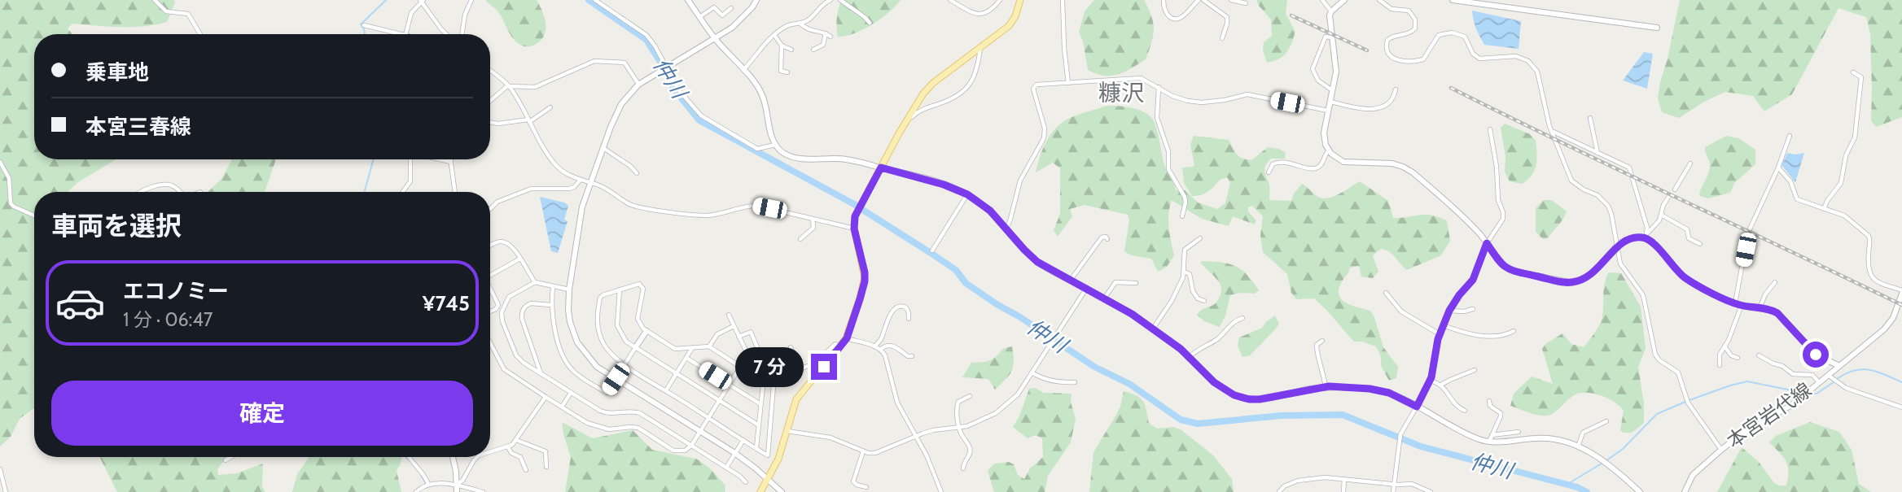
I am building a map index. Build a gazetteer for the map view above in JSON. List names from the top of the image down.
{
  "streets": {
    "street": ["本宮岩代線"]
  },
  "districts": ["糠沢"],
  "water": ["仲川"],
  "page": {
    "banner": ["乗車地", "本宮三春線"],
    "heading": "車両を選択",
    "list": [
      {
        "name": "エコノミー",
        "note": "1 分 · 06:47",
        "value": "¥745"
      }
    ],
    "bubble": "7 分",
    "buttons": "確定"
  }
}
